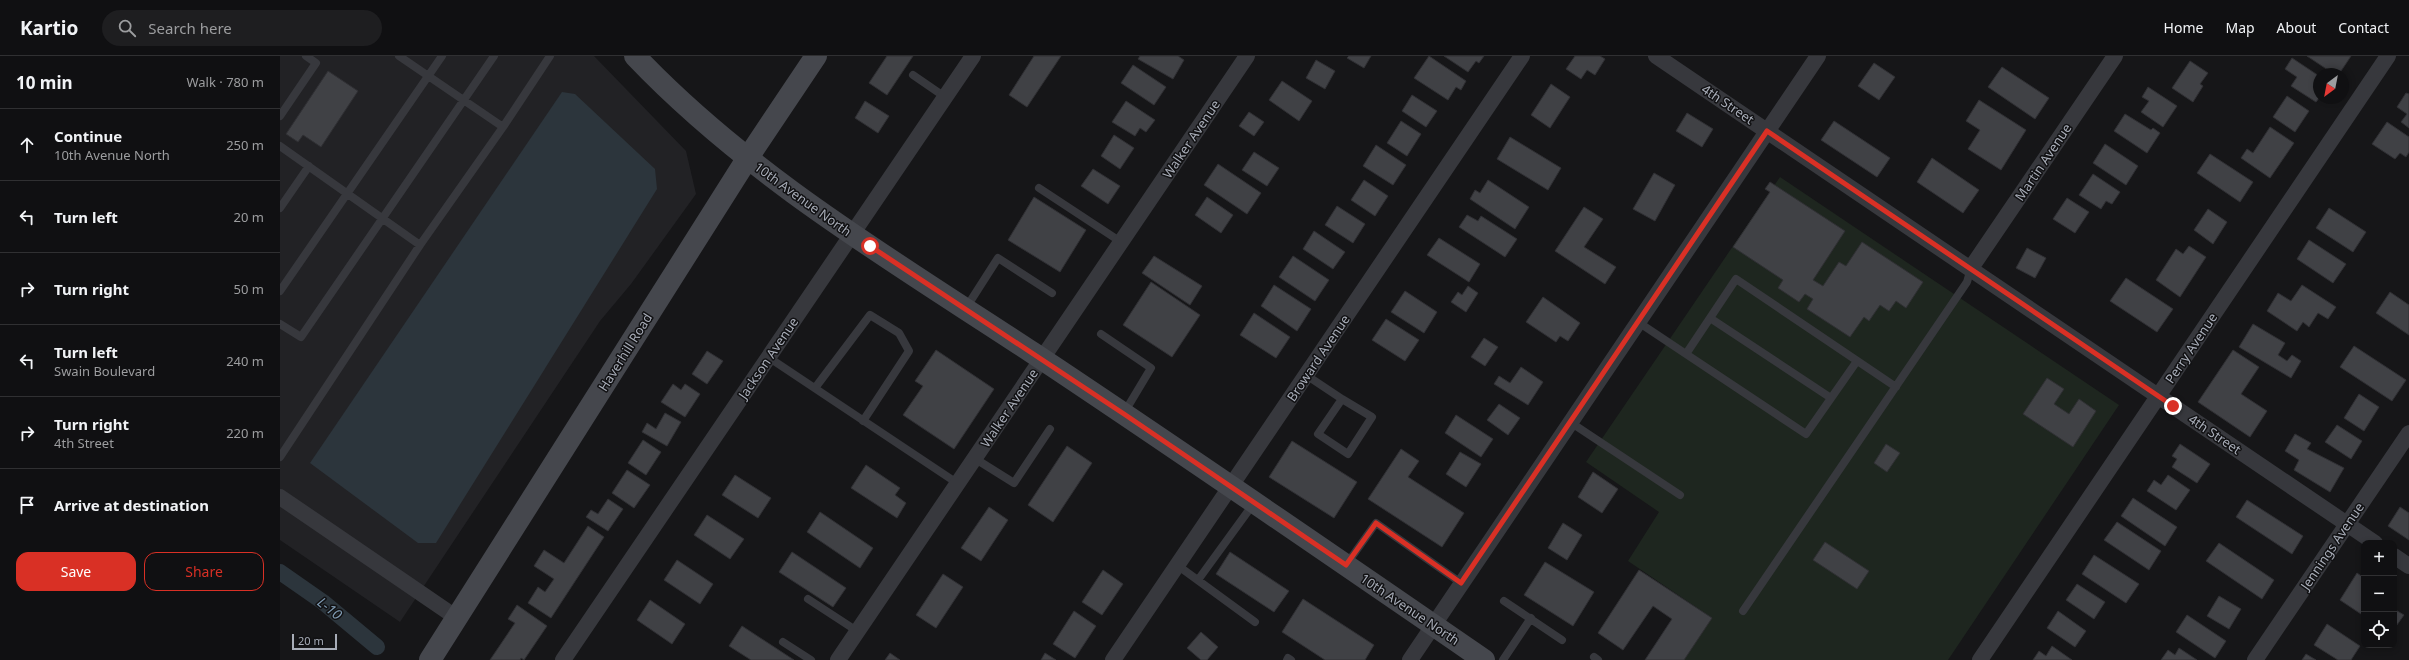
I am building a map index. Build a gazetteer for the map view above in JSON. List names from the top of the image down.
{
  "streets": {
    "street": [
      "4th Street",
      "Walker Avenue",
      "Martin Avenue",
      "10th Avenue North",
      "Perry Avenue",
      "Haverhill Road",
      "Jackson Avenue",
      "Broward Avenue",
      "Jennings Avenue"
    ]
  },
  "crossings": [
    ["4th Street", "Martin Avenue"],
    ["4th Street", "Perry Avenue"],
    ["4th Street", "Jennings Avenue"],
    ["Walker Avenue", "10th Avenue North"],
    ["10th Avenue North", "Haverhill Road"],
    ["10th Avenue North", "Jackson Avenue"],
    ["10th Avenue North", "Broward Avenue"]
  ],
  "water": ["L-10"],
  "scale_bar": "20 m",
  "north": "bottom left",
  "page": {
    "header": "Kartio",
    "search": "Search here",
    "nav": [
      "Home",
      "Map",
      "About",
      "Contact"
    ],
    "heading": ["10 min", "Walk · 780 m"],
    "list": [
      ["Continue", "10th Avenue North", "250 m"],
      ["Turn left", "20 m"],
      ["Turn right", "50 m"],
      ["Turn left", "Swain Boulevard", "240 m"],
      ["Turn right", "4th Street", "220 m"],
      "Arrive at destination"
    ],
    "buttons": ["Save", "Share"],
    "map_buttons": ["+", "−"],
    "scale": "20 m"
  }
}
